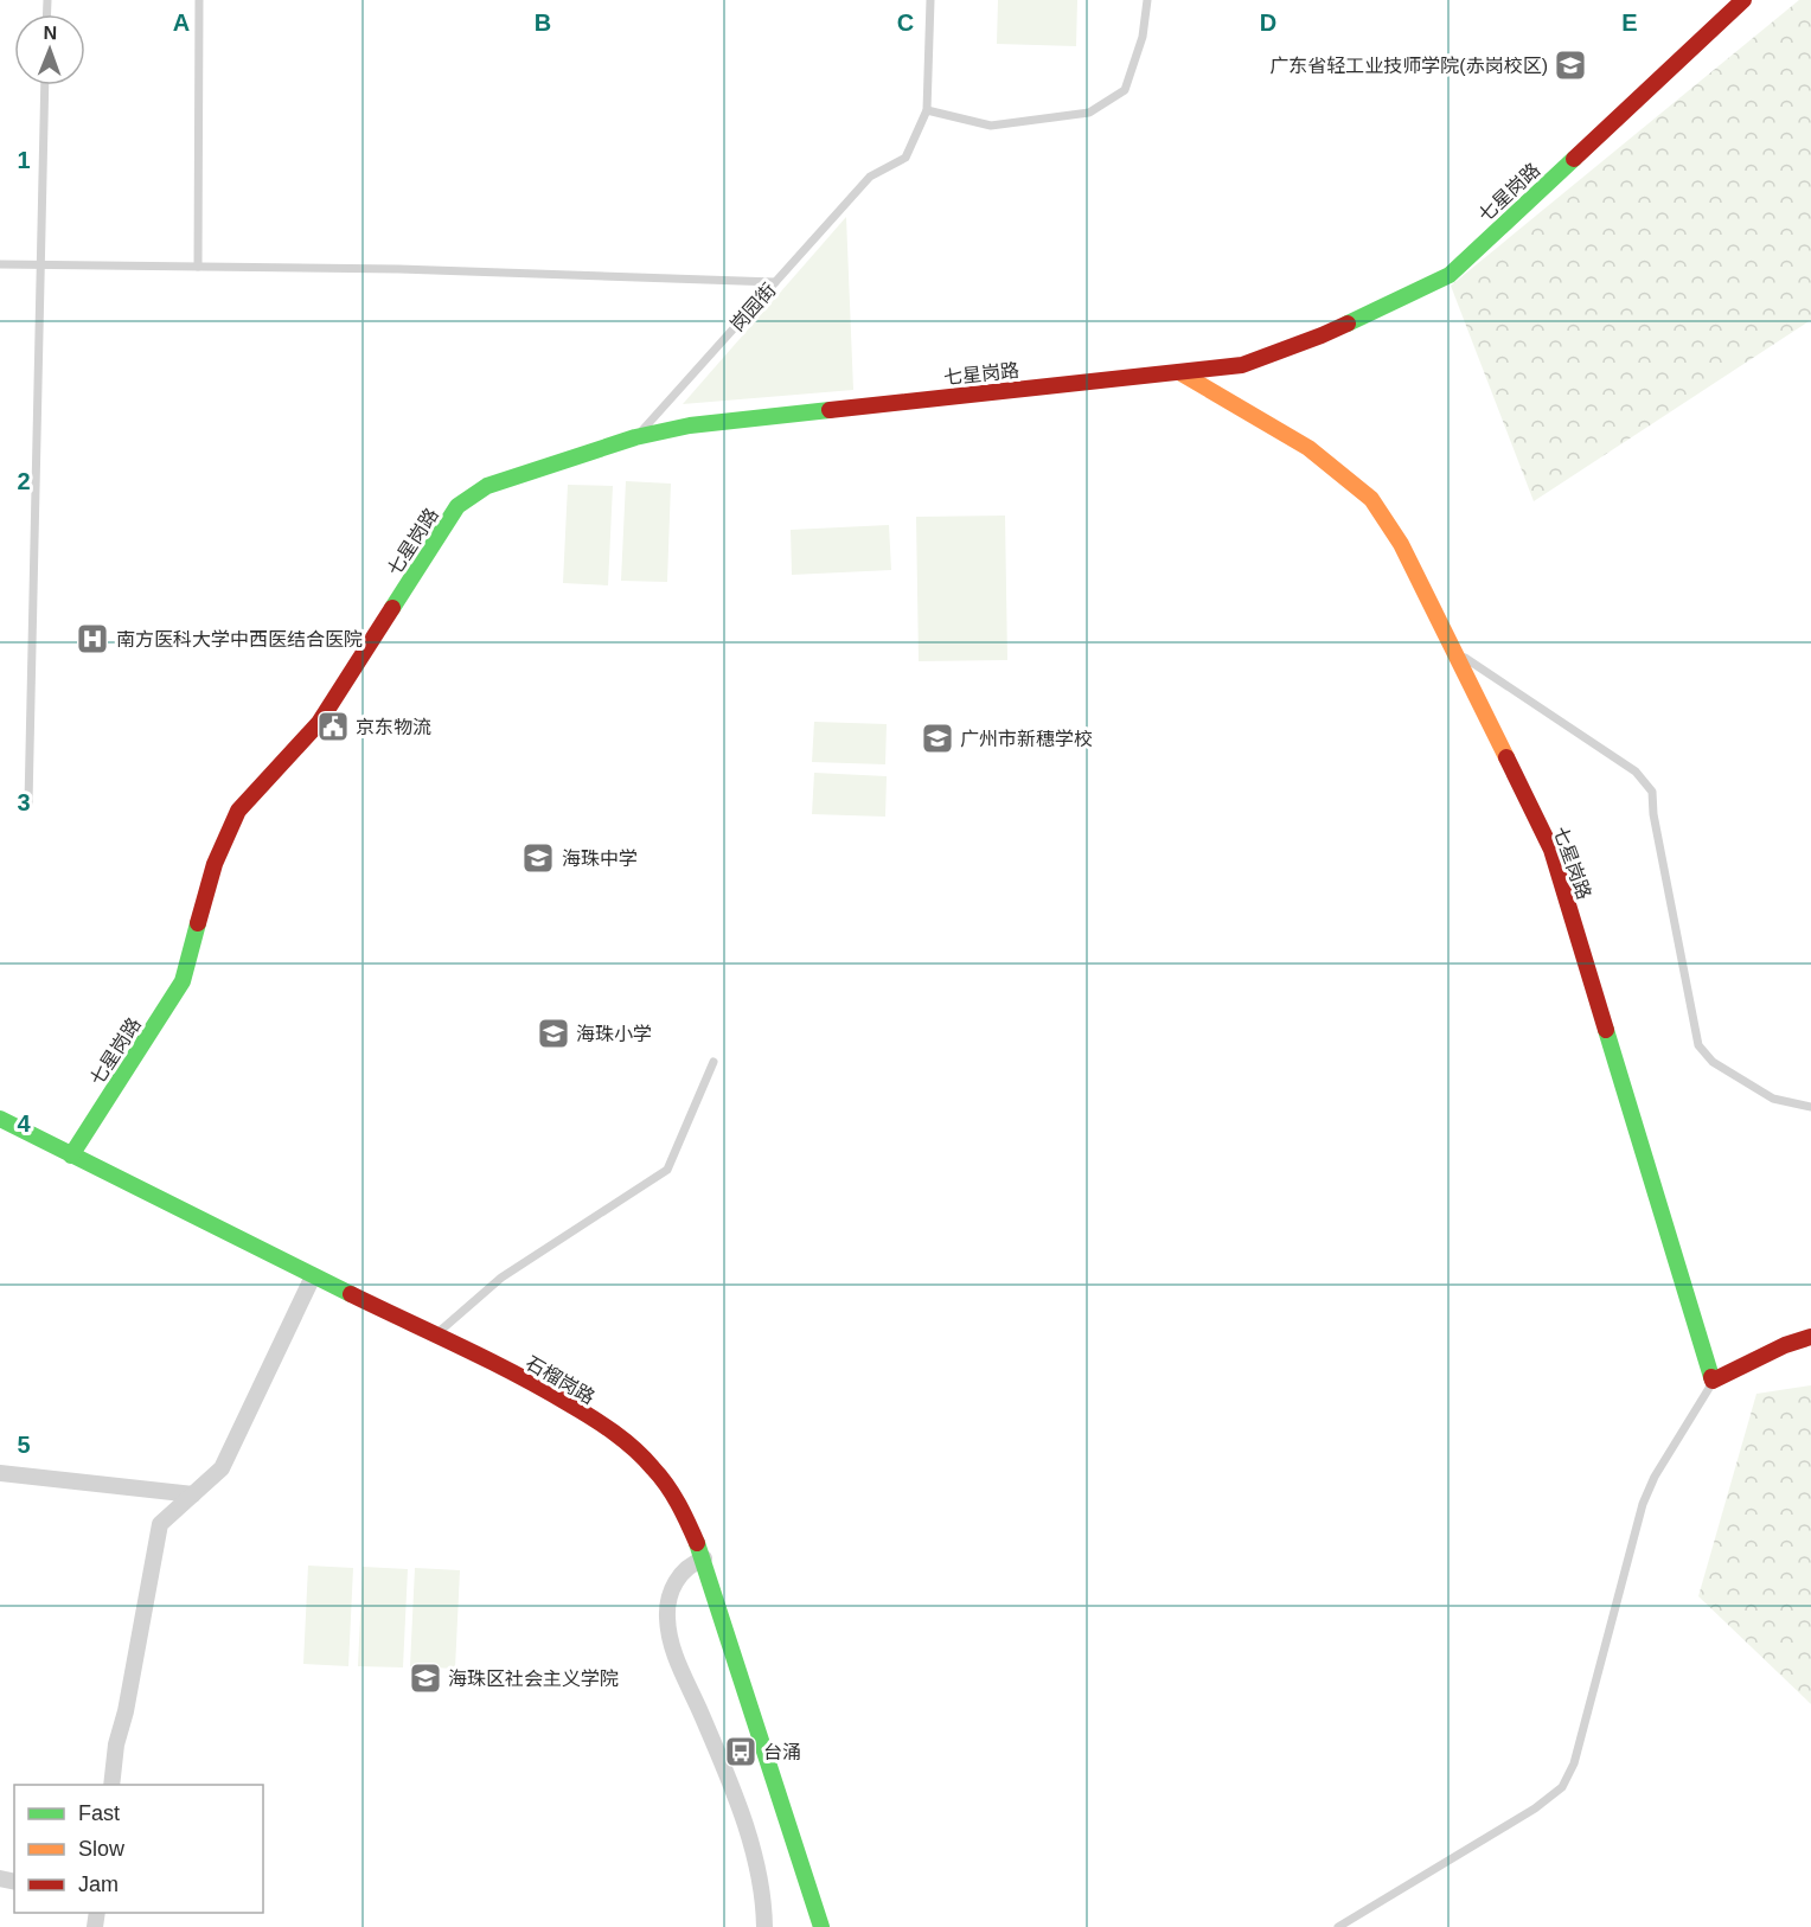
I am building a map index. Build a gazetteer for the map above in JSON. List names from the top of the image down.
{
  "streets": {
    "street": ["七星岗路", "石榴岗路"],
    "lane": ["岗园街"]
  },
  "crossings": [
    ["七星岗路", "岗园街"],
    ["七星岗路", "石榴岗路"]
  ],
  "places": {
    "school or university": [
      "广东省轻工业技师学院(赤岗校区)",
      "广州市新穗学校",
      "海珠中学",
      "海珠小学",
      "海珠区社会主义学院"
    ],
    "hospital": ["南方医科大学中西医结合医院"],
    "public building": ["京东物流"],
    "bus stop": ["台涌"]
  },
  "legend": ["Fast", "Slow", "Jam"],
  "north": "top",
  "grid": {
    "columns": [
      "A",
      "B",
      "C",
      "D",
      "E"
    ],
    "rows": [
      "1",
      "2",
      "3",
      "4",
      "5"
    ]
  }
}
